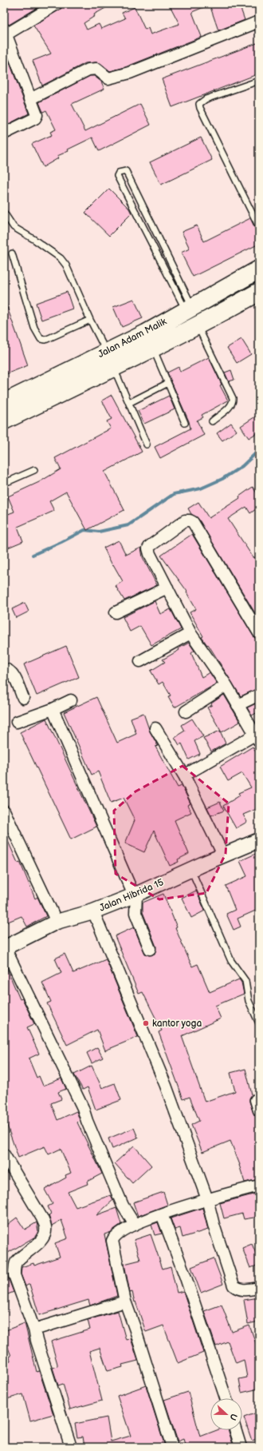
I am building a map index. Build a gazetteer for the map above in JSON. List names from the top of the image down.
{
  "streets": {
    "main road": ["Jalan Adam Malik"],
    "street": ["Jalan Hibrida 15"]
  },
  "places": ["kantor yoga"],
  "north": "right"
}
